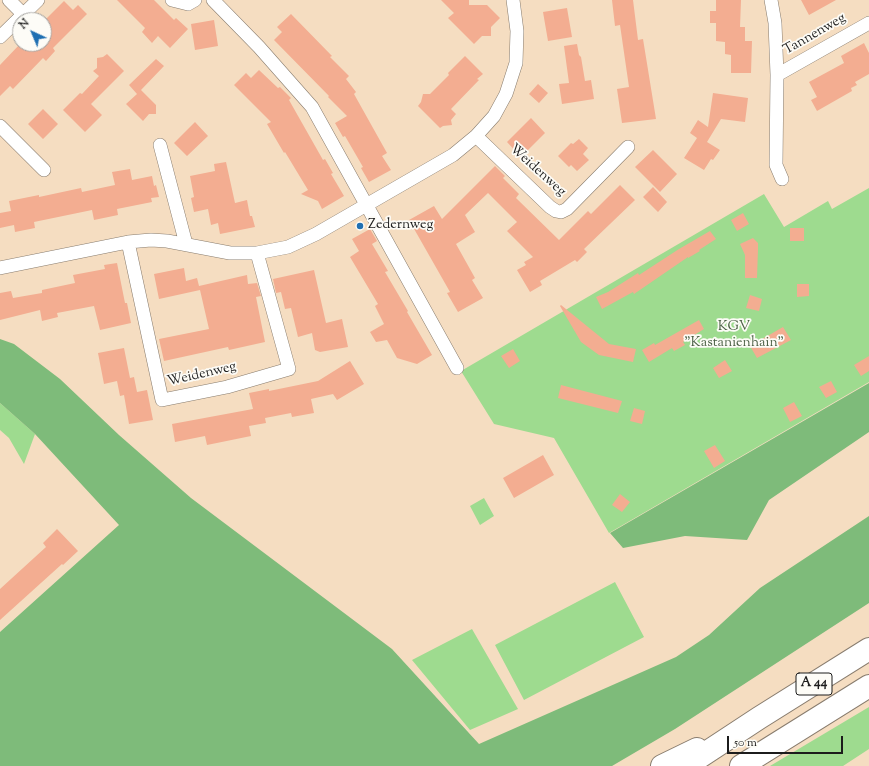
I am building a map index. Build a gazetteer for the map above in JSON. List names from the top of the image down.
{
  "streets": {
    "highway": ["A 44"],
    "street": ["Tannenweg", "Weidenweg"]
  },
  "parks": ["KGV \"Kastanienhain\""],
  "places": ["Zedernweg"],
  "scale_bar": "50 m",
  "north": "top left"
}
